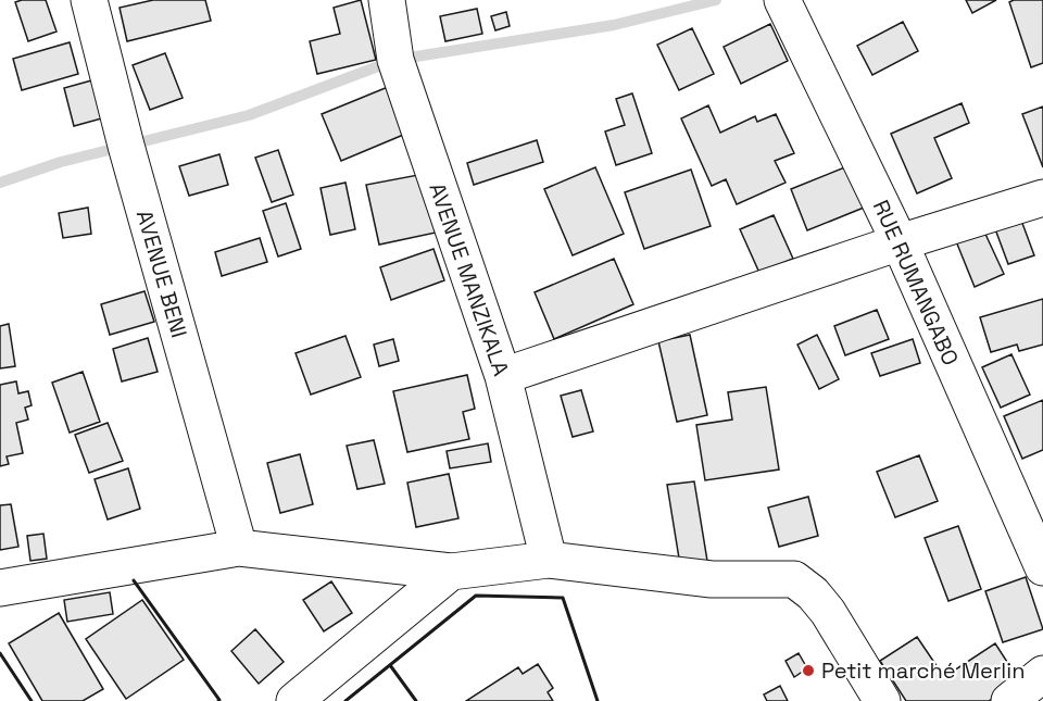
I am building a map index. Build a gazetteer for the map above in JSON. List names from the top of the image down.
{
  "streets": {
    "street": ["AVENUE BENI", "AVENUE MANZIKALA", "RUE RUMANGABO"]
  },
  "places": ["Petit marché Merlin"]
}
